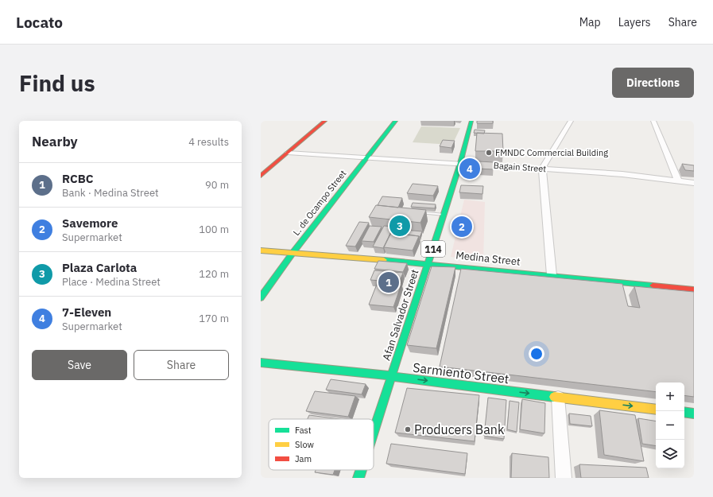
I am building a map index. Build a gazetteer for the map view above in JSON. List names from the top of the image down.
{
  "streets": {
    "street": [
      "Bagain Street",
      "L. de Ocampo Street",
      "114",
      "Medina Street",
      "Afan Salvador Street",
      "Sarmiento Street"
    ]
  },
  "crossings": [
    ["Bagain Street", "L. de Ocampo Street"],
    ["Bagain Street", "Afan Salvador Street"],
    ["L. de Ocampo Street", "Medina Street"],
    ["Medina Street", "Afan Salvador Street"],
    ["Afan Salvador Street", "Sarmiento Street"]
  ],
  "one_way": ["Sarmiento Street"],
  "places": ["FMNDC Commercial Building", "Producers Bank"],
  "legend": ["Fast", "Slow", "Jam"],
  "page": {
    "header": "Locato",
    "nav": ["Map", "Layers", "Share"],
    "buttons": [
      "Directions",
      ["Save", "Share"]
    ],
    "title": "Find us",
    "heading": ["Nearby", "4 results"],
    "pins": [
      "4",
      "3",
      "2",
      "1"
    ],
    "list": [
      {
        "mark": "1",
        "name": "RCBC",
        "note": "Bank · Medina Street",
        "value": "90 m"
      },
      {
        "mark": "2",
        "name": "Savemore",
        "note": "Supermarket",
        "value": "100 m"
      },
      {
        "mark": "3",
        "name": "Plaza Carlota",
        "note": "Place · Medina Street",
        "value": "120 m"
      },
      {
        "mark": "4",
        "name": "7-Eleven",
        "note": "Supermarket",
        "value": "170 m"
      }
    ],
    "map_buttons": ["+", "−"]
  }
}
